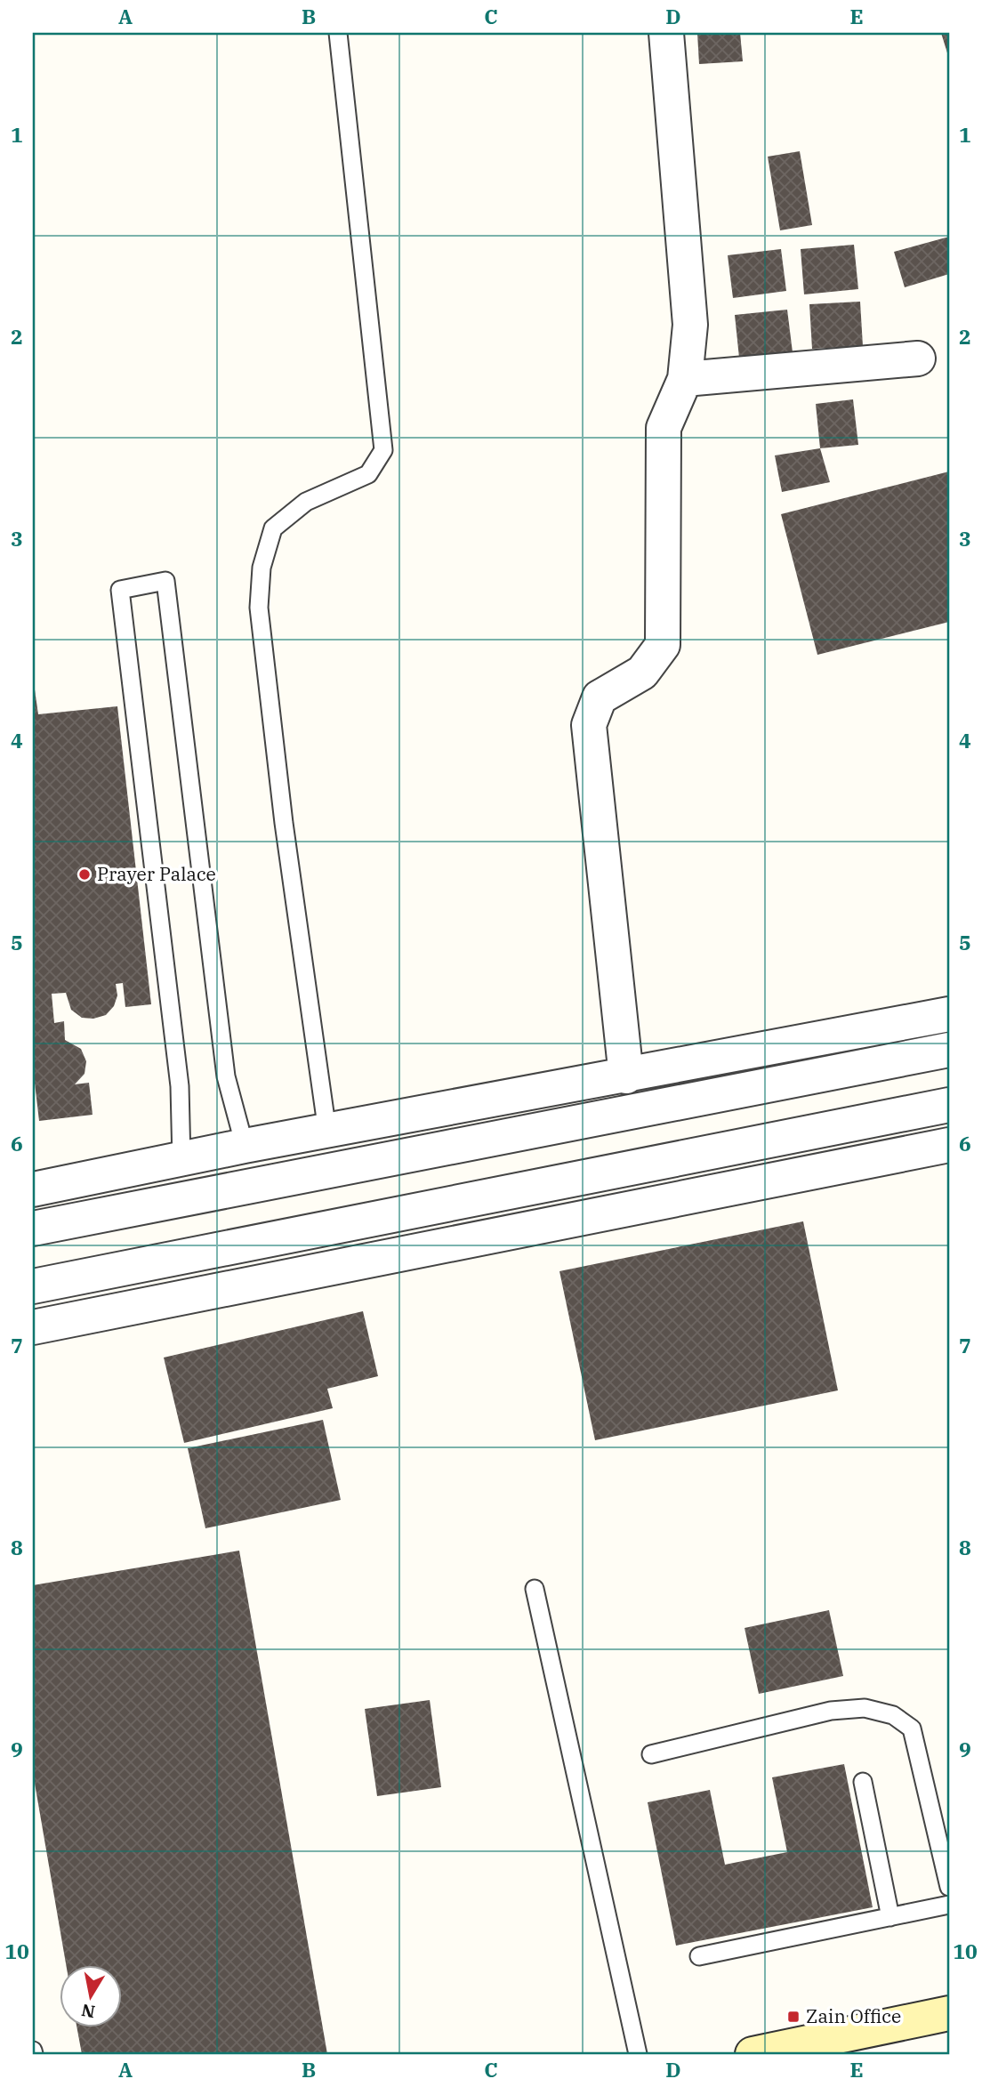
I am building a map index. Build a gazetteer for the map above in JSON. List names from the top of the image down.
{
  "places": {
    "other": ["Prayer Palace"],
    "transit": ["Zain Office"]
  },
  "north": "bottom",
  "grid": {
    "columns": [
      "A",
      "B",
      "C",
      "D",
      "E"
    ],
    "rows": [
      "1",
      "2",
      "3",
      "4",
      "5",
      "6",
      "7",
      "8",
      "9",
      "10"
    ]
  }
}
